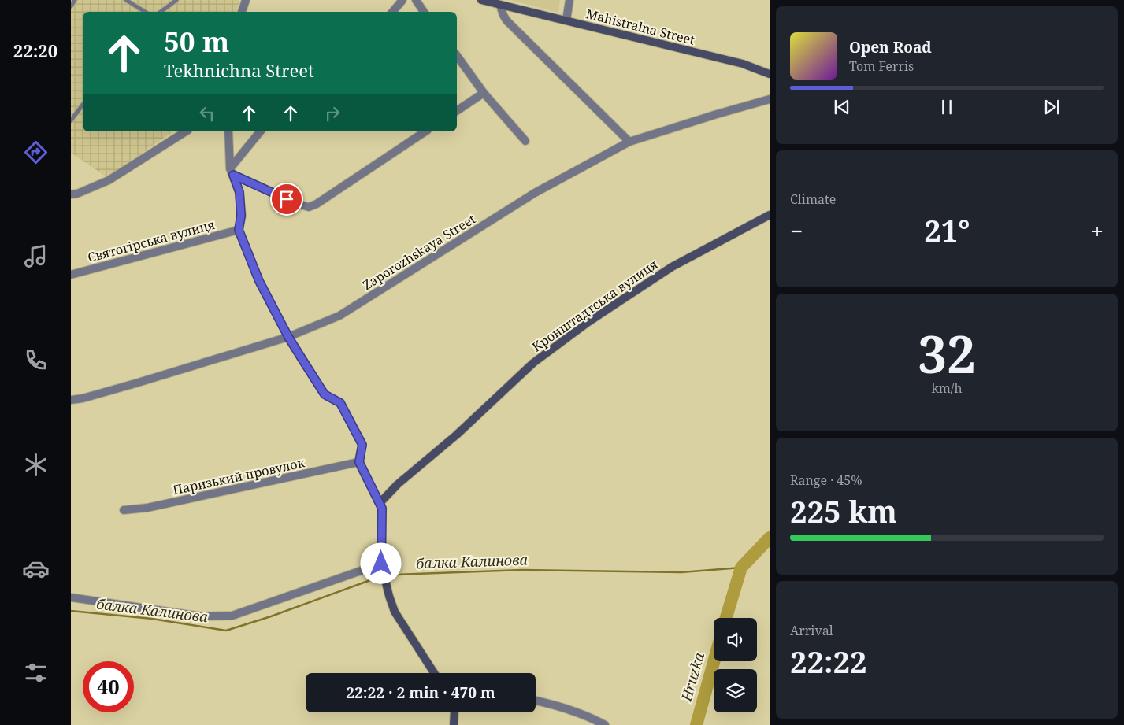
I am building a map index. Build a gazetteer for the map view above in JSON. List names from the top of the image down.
{
  "streets": {
    "street": [
      "Mahistralna Street",
      "Святогірська вулиця",
      "Zaporozhskaya Street",
      "Кронштадтська вулиця",
      "Паризький провулок"
    ]
  },
  "water": ["балка Калинова", "Hruzka"],
  "page": {
    "tabs": "22:20",
    "turn": ["50 m", "Tekhnichna Street"],
    "song": ["Open Road", "Tom Ferris"],
    "tile": [
      "Climate",
      ["32", "km/h"],
      ["Range · 45%", "225 km"],
      ["Arrival", "22:22"]
    ],
    "heat": ["−", "21°", "+"],
    "limit": "40",
    "trip": "22:22 · 2 min · 470 m"
  }
}
